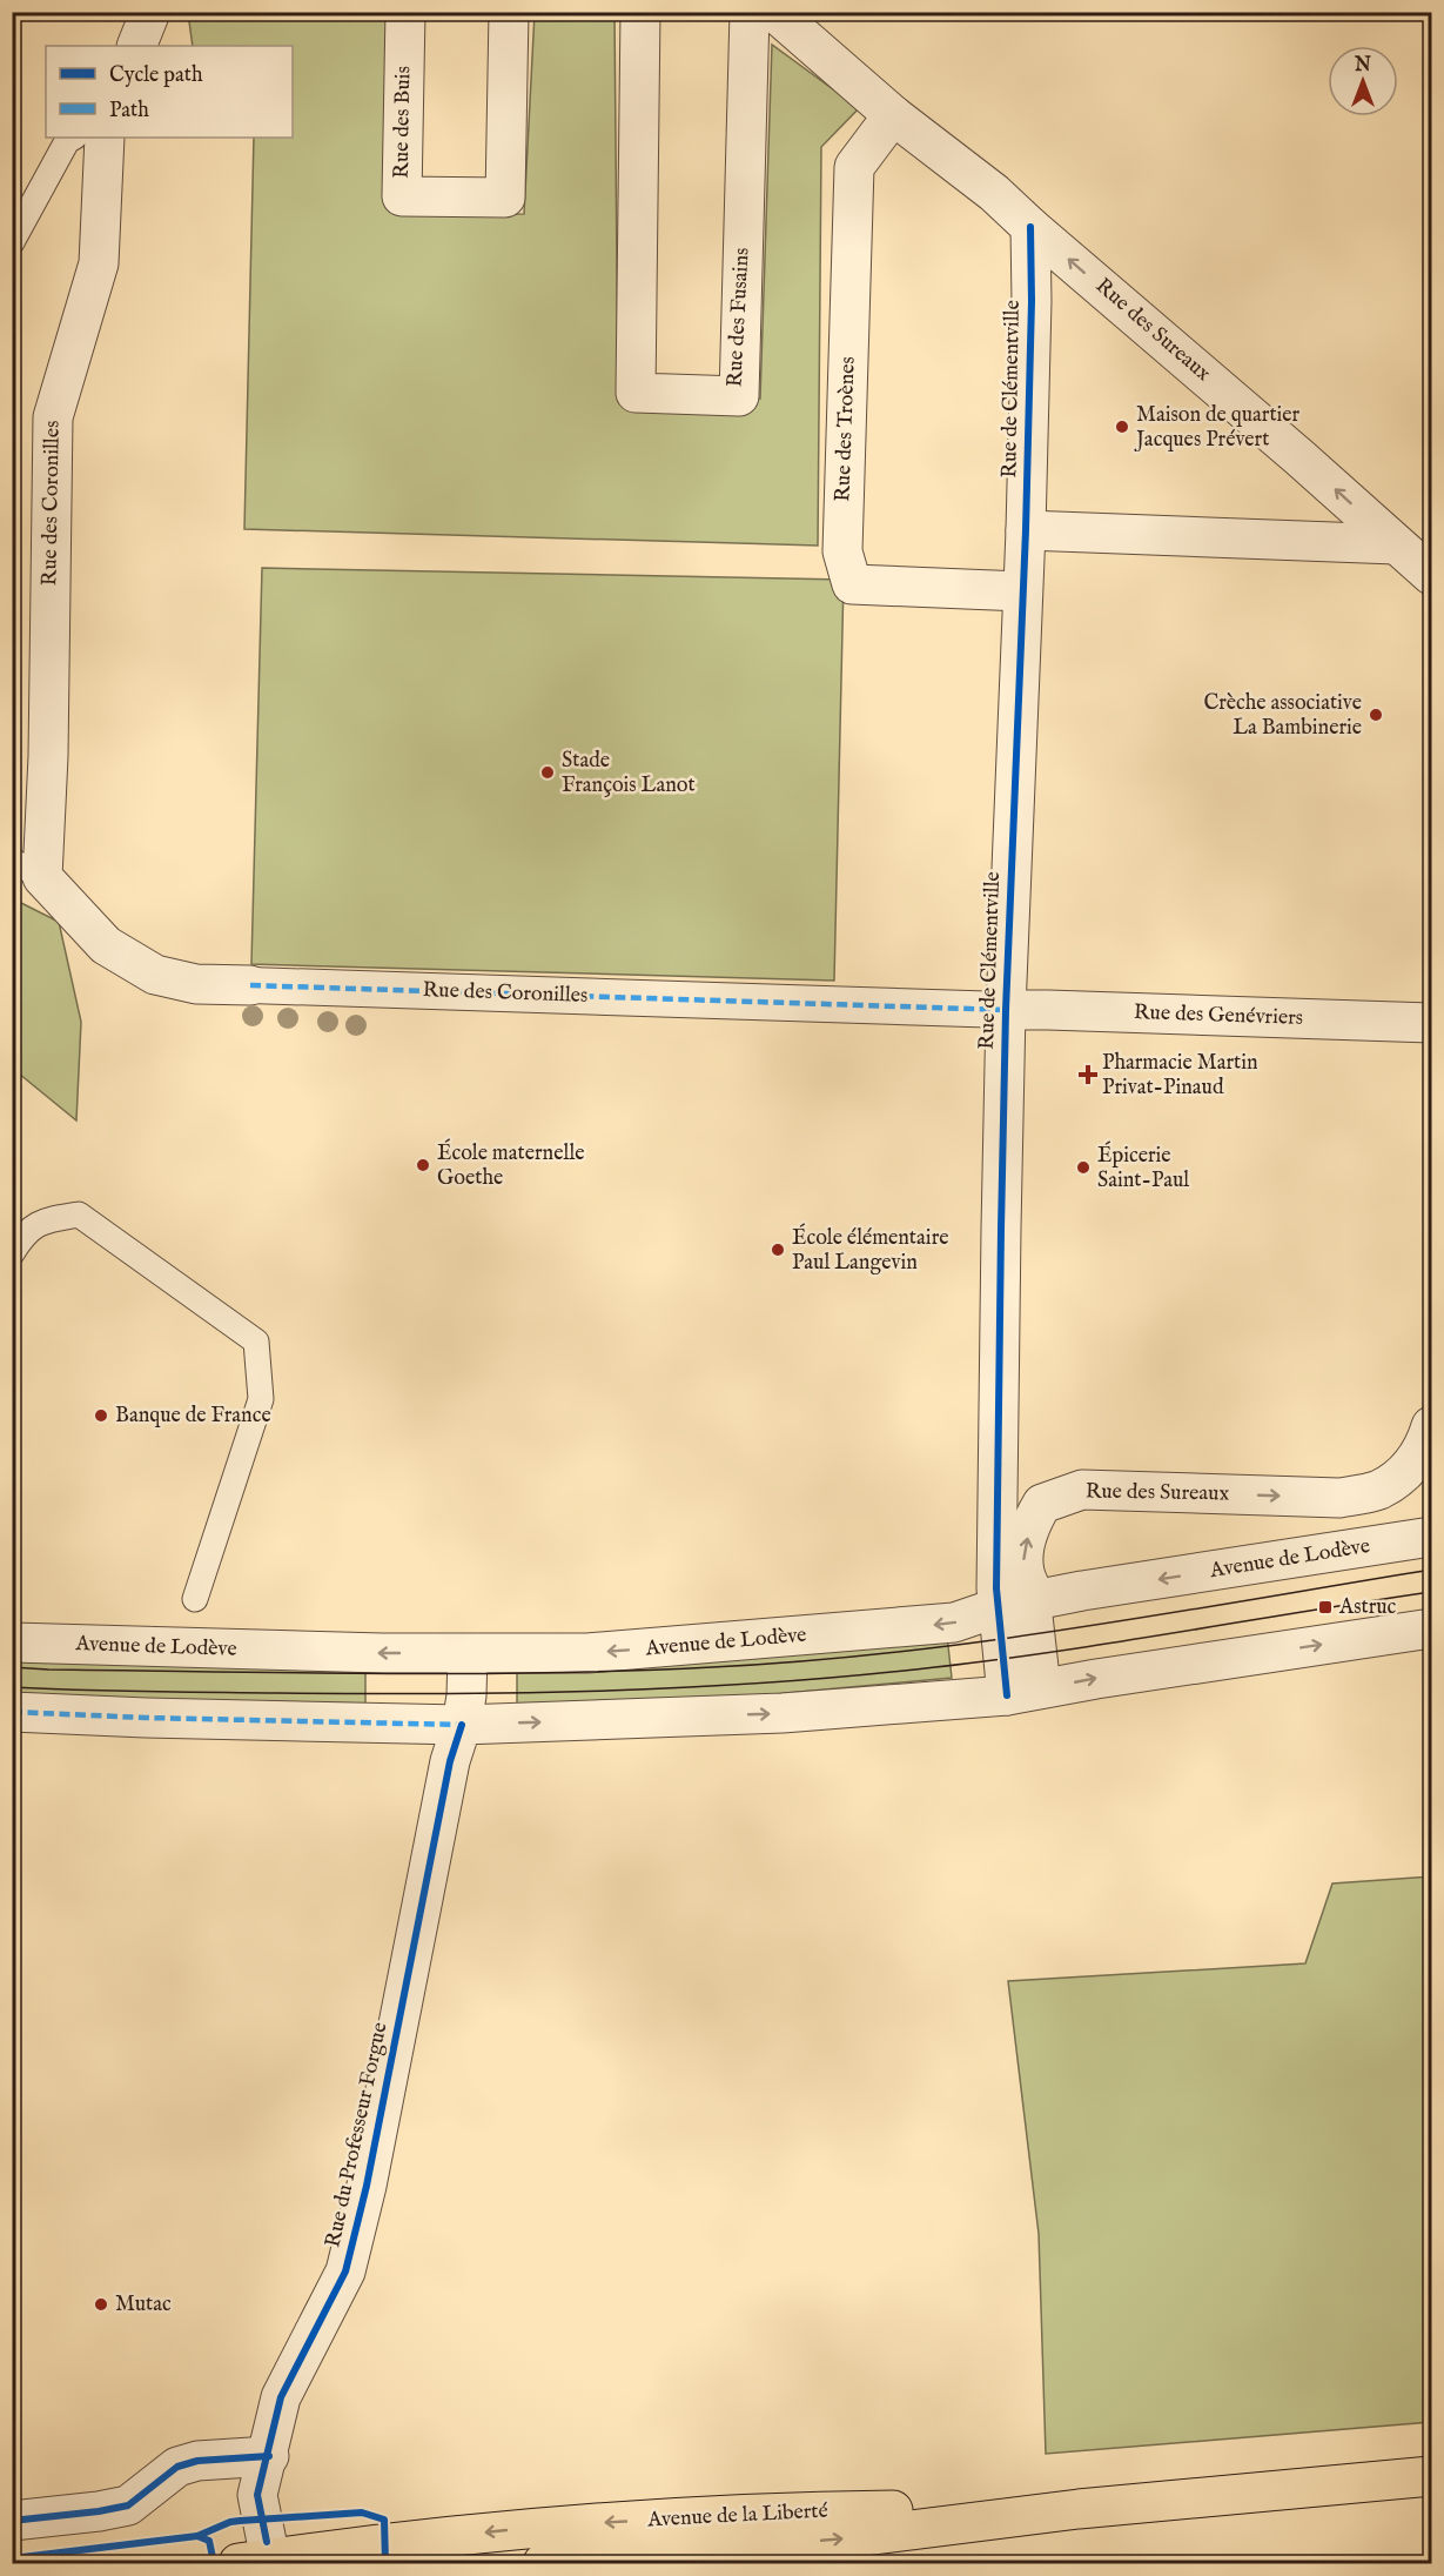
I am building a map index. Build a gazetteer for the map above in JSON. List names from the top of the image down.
{
  "streets": {
    "main road": ["Avenue de la Liberté"],
    "street": [
      "Rue des Buis",
      "Rue des Fusains",
      "Rue des Sureaux",
      "Rue de Clémentville",
      "Rue des Troènes",
      "Rue des Coronilles",
      "Rue des Genévriers",
      "Avenue de Lodève",
      "Rue du Professeur Forgue"
    ]
  },
  "crossings": [
    ["Rue des Sureaux", "Rue de Clémentville"],
    ["Rue des Sureaux", "Avenue de Lodève"],
    ["Rue de Clémentville", "Rue des Troènes"],
    ["Rue de Clémentville", "Rue des Coronilles"],
    ["Rue de Clémentville", "Rue des Genévriers"],
    ["Rue de Clémentville", "Avenue de Lodève"],
    ["Rue des Coronilles", "Rue des Genévriers"],
    ["Avenue de Lodève", "Rue du Professeur Forgue"],
    ["Rue du Professeur Forgue", "Avenue de la Liberté"]
  ],
  "places": {
    "other": [
      "Maison de quartier Jacques Prévert",
      "Crèche associative La Bambinerie",
      "Stade François Lanot",
      "École maternelle Goethe",
      "Épicerie Saint-Paul",
      "École élémentaire Paul Langevin",
      "Banque de France",
      "Mutac"
    ],
    "health": ["Pharmacie Martin Privat-Pinaud"],
    "transit": ["Astruc"]
  },
  "legend": ["Cycle path", "Path"],
  "north": "top"
}
